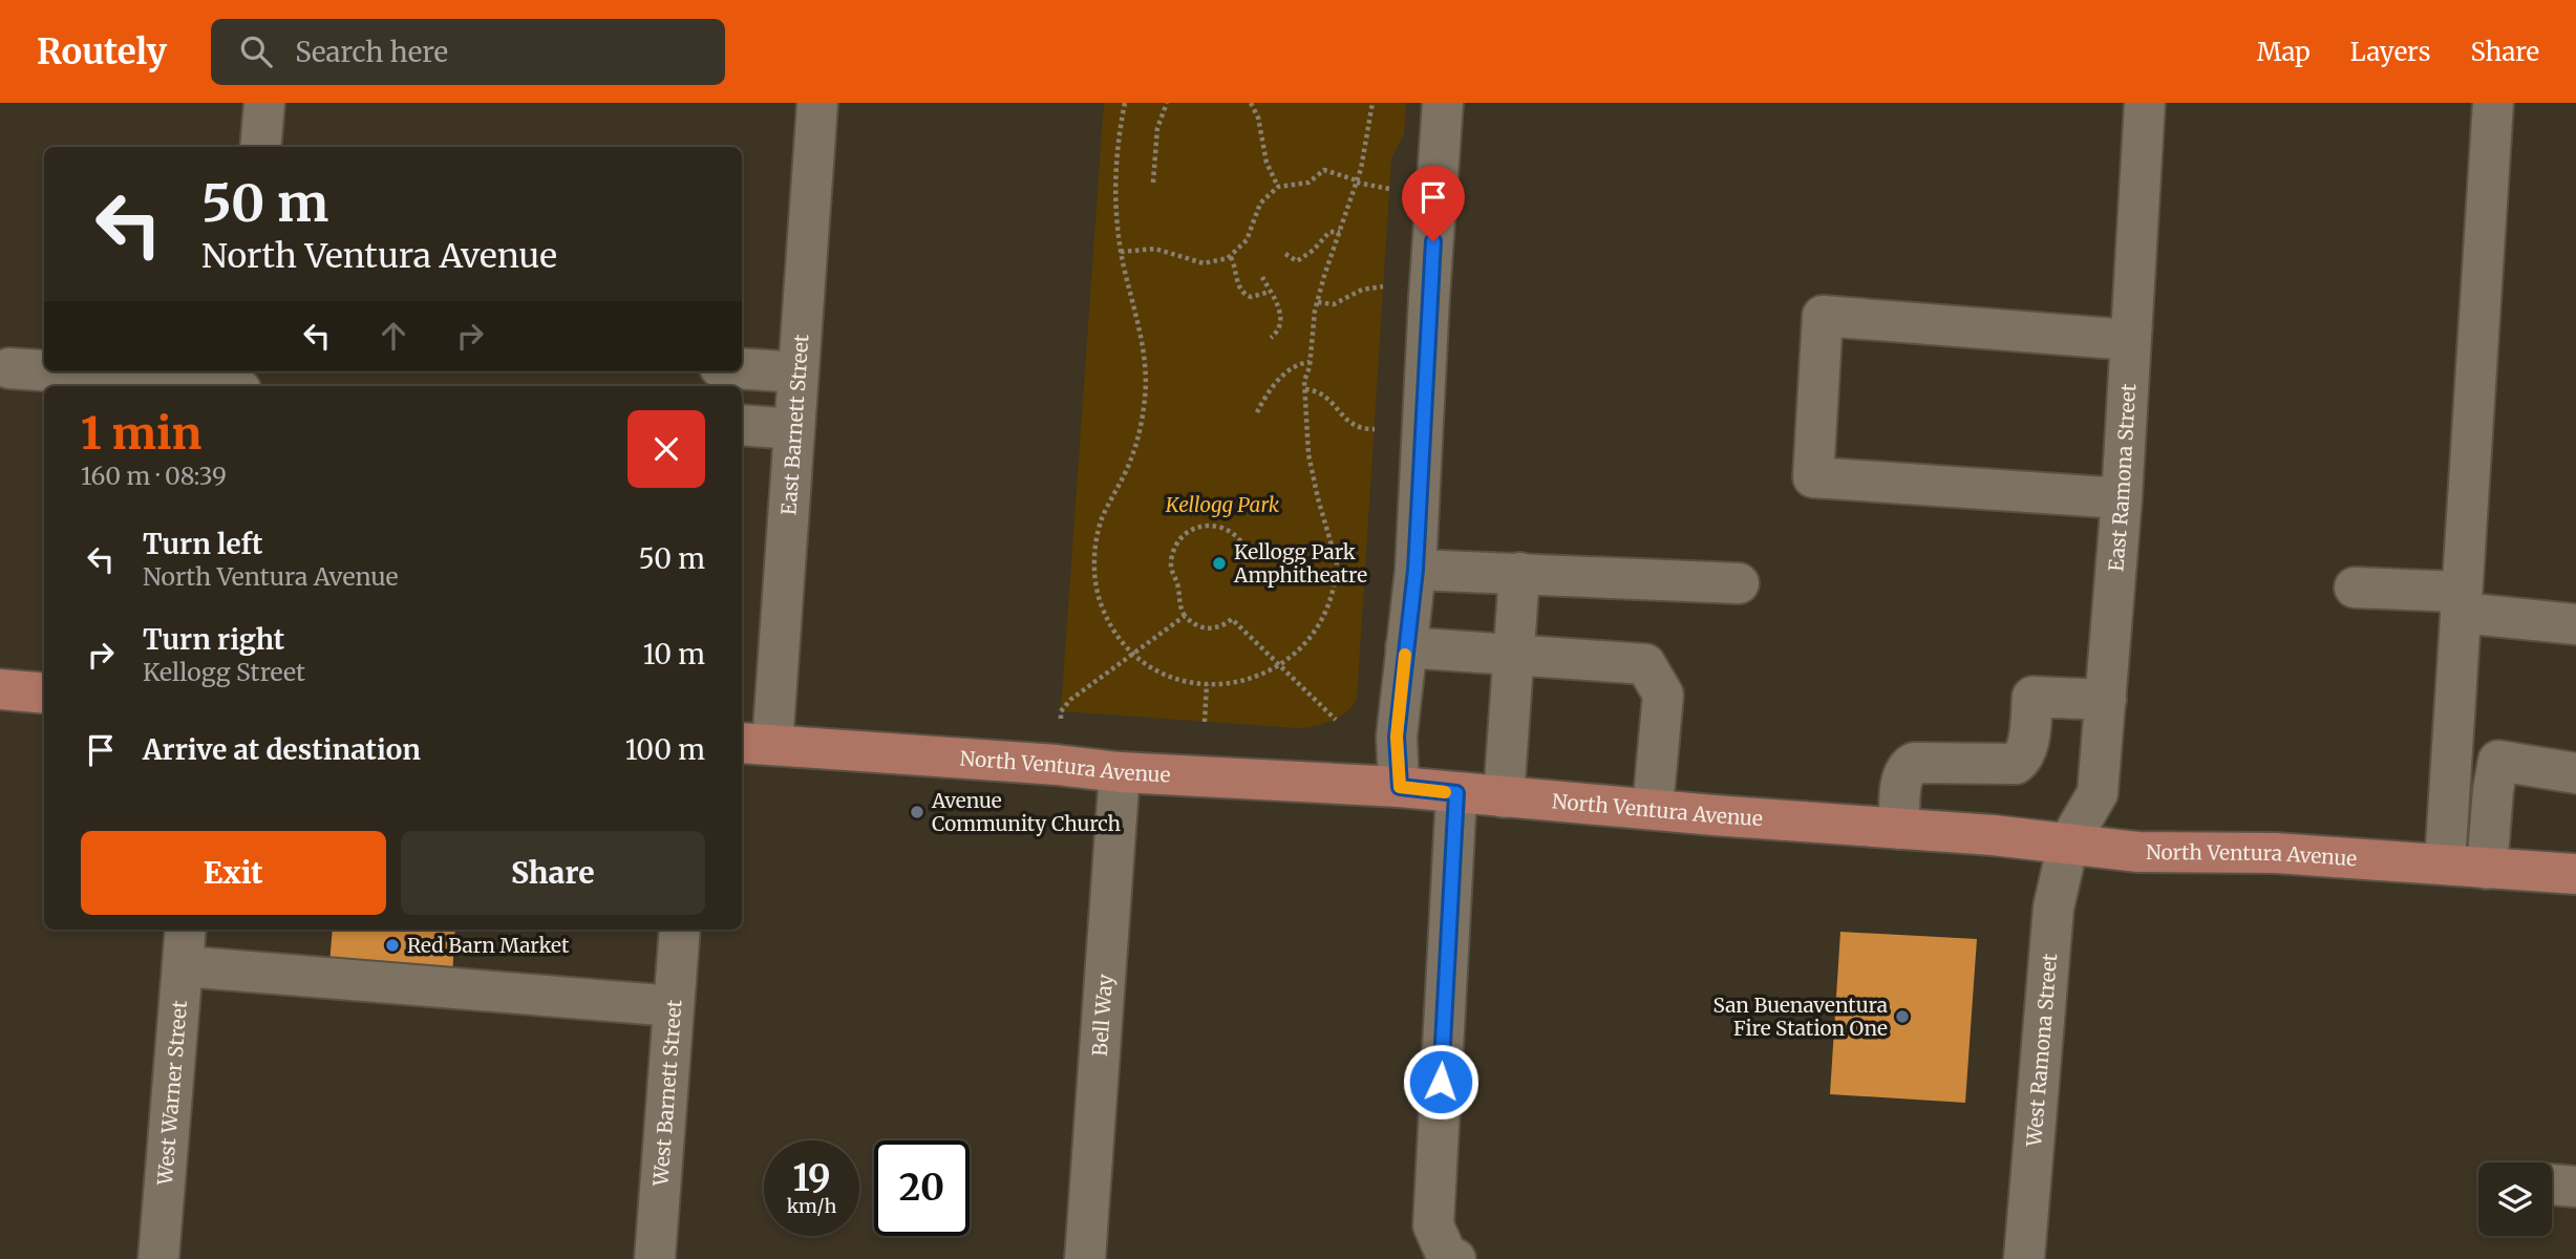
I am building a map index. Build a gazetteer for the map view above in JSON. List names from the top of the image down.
{
  "streets": {
    "main road": ["North Ventura Avenue"],
    "street": [
      "East Barnett Street",
      "East Ramona Street",
      "Bell Way",
      "West Ramona Street",
      "West Warner Street",
      "West Barnett Street"
    ]
  },
  "crossings": [
    ["East Barnett Street", "North Ventura Avenue"],
    ["East Ramona Street", "North Ventura Avenue"],
    ["East Ramona Street", "West Ramona Street"],
    ["North Ventura Avenue", "Bell Way"],
    ["North Ventura Avenue", "West Ramona Street"]
  ],
  "parks": ["Kellogg Park"],
  "places": [
    "Kellogg Park Amphitheatre",
    "Avenue Community Church",
    "Red Barn Market",
    "San Buenaventura Fire Station One"
  ],
  "page": {
    "header": "Routely",
    "search": "Search here",
    "nav": ["Map", "Layers", "Share"],
    "turn": ["50 m", "North Ventura Avenue"],
    "heading": ["1 min", "160 m · 08:39"],
    "list": [
      {
        "name": "Turn left",
        "note": "North Ventura Avenue",
        "value": "50 m"
      },
      {
        "name": "Turn right",
        "note": "Kellogg Street",
        "value": "10 m"
      },
      {
        "name": "Arrive at destination",
        "value": "100 m"
      }
    ],
    "buttons": ["Exit", "Share"],
    "speed": "19 km/h",
    "limit": "20"
  }
}
